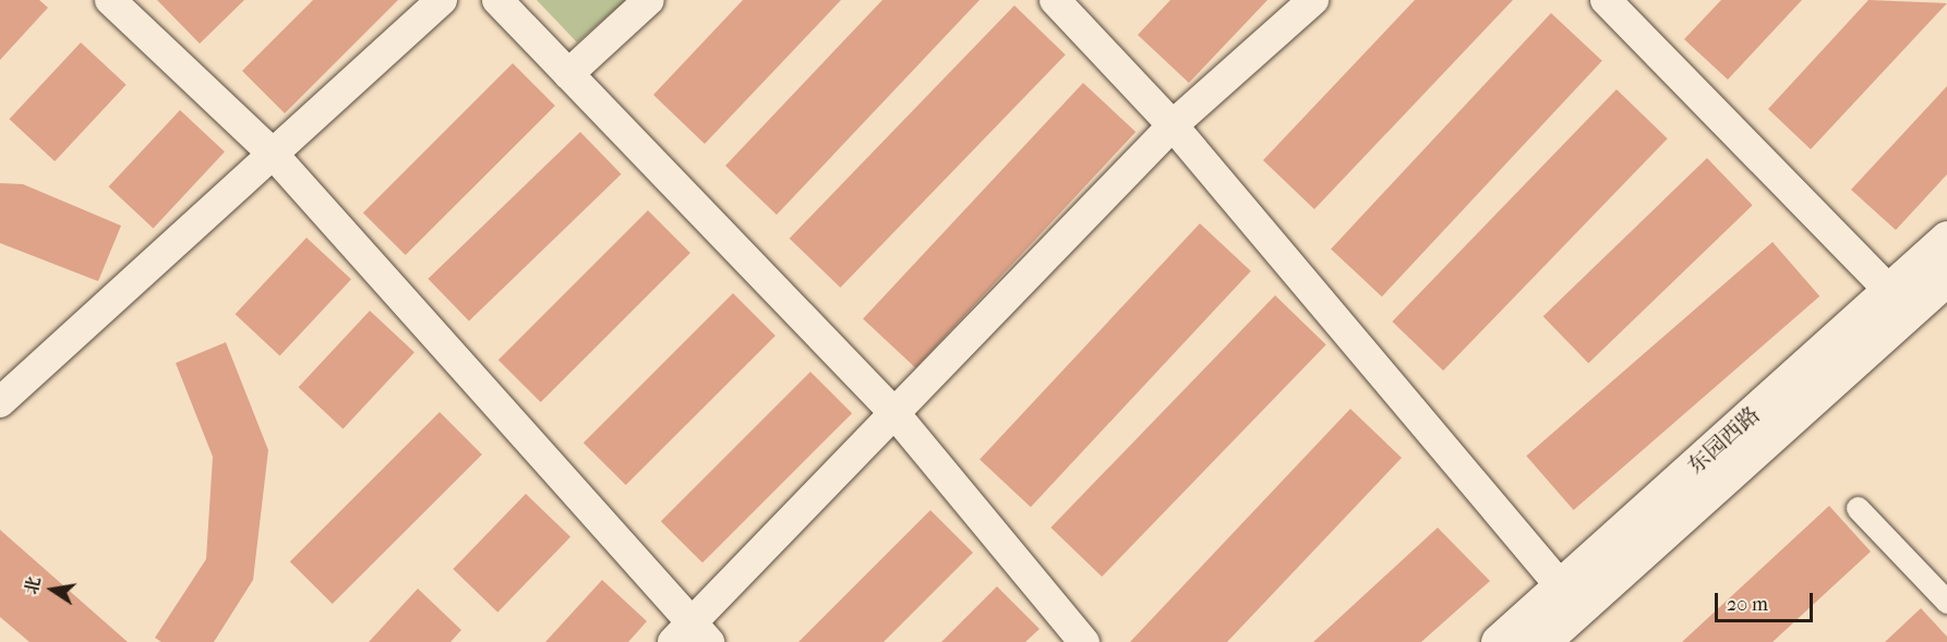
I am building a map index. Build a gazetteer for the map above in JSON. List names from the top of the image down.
{
  "streets": {
    "main road": ["东园西路"]
  },
  "scale_bar": "20 m",
  "north": "left"
}
